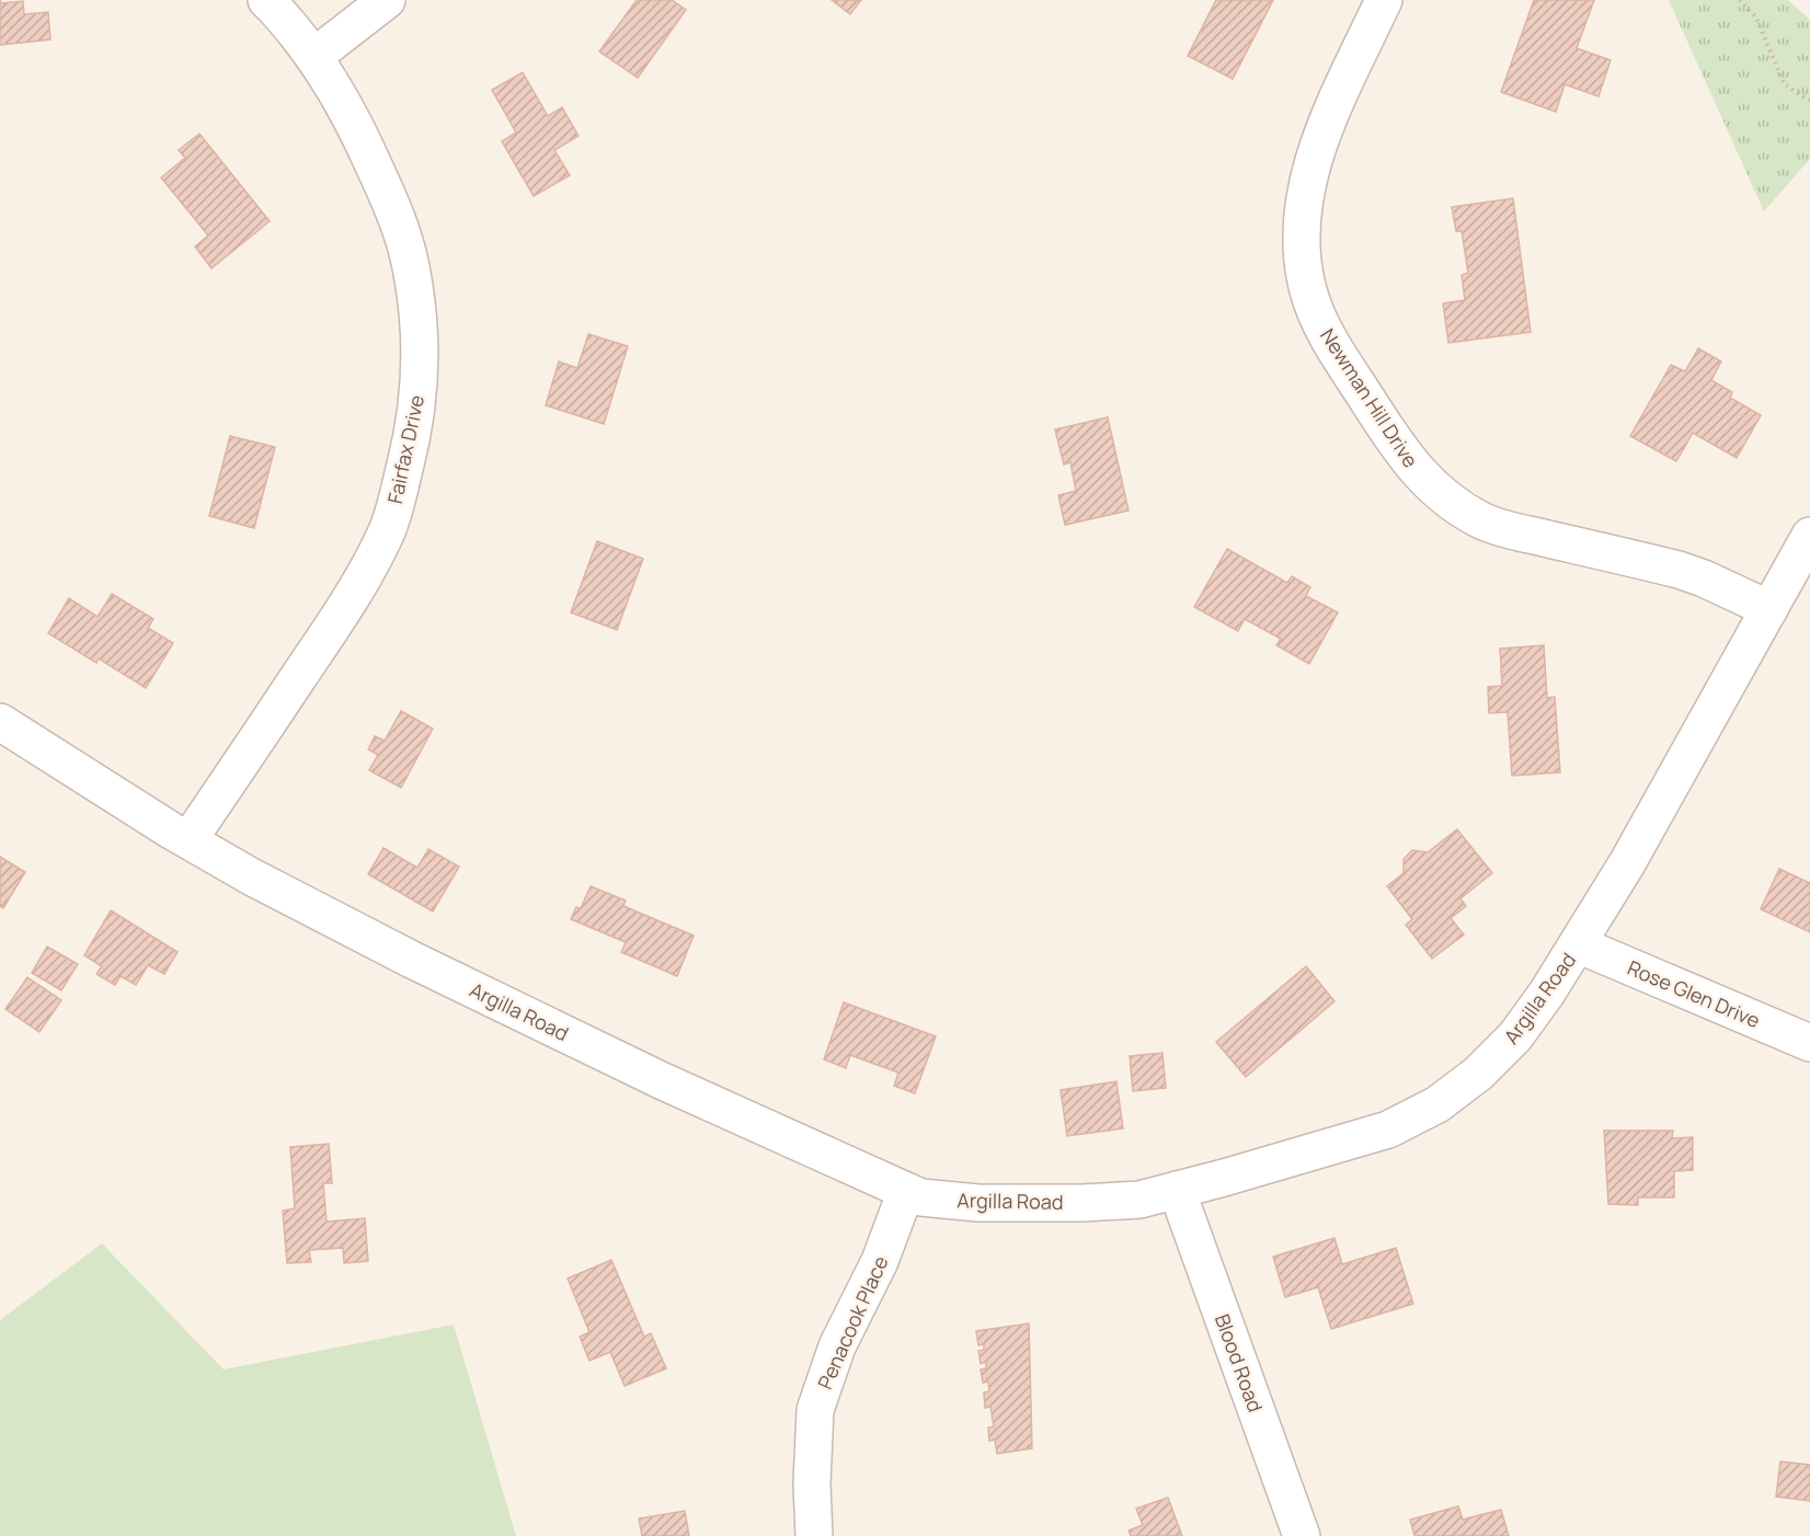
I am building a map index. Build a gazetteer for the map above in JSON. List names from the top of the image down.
{
  "streets": {
    "street": [
      "Newman Hill Drive",
      "Fairfax Drive",
      "Rose Glen Drive",
      "Argilla Road",
      "Penacook Place",
      "Blood Road"
    ]
  },
  "crossings": [
    ["Newman Hill Drive", "Argilla Road"],
    ["Fairfax Drive", "Argilla Road"],
    ["Rose Glen Drive", "Argilla Road"],
    ["Argilla Road", "Penacook Place"],
    ["Argilla Road", "Blood Road"]
  ]
}
